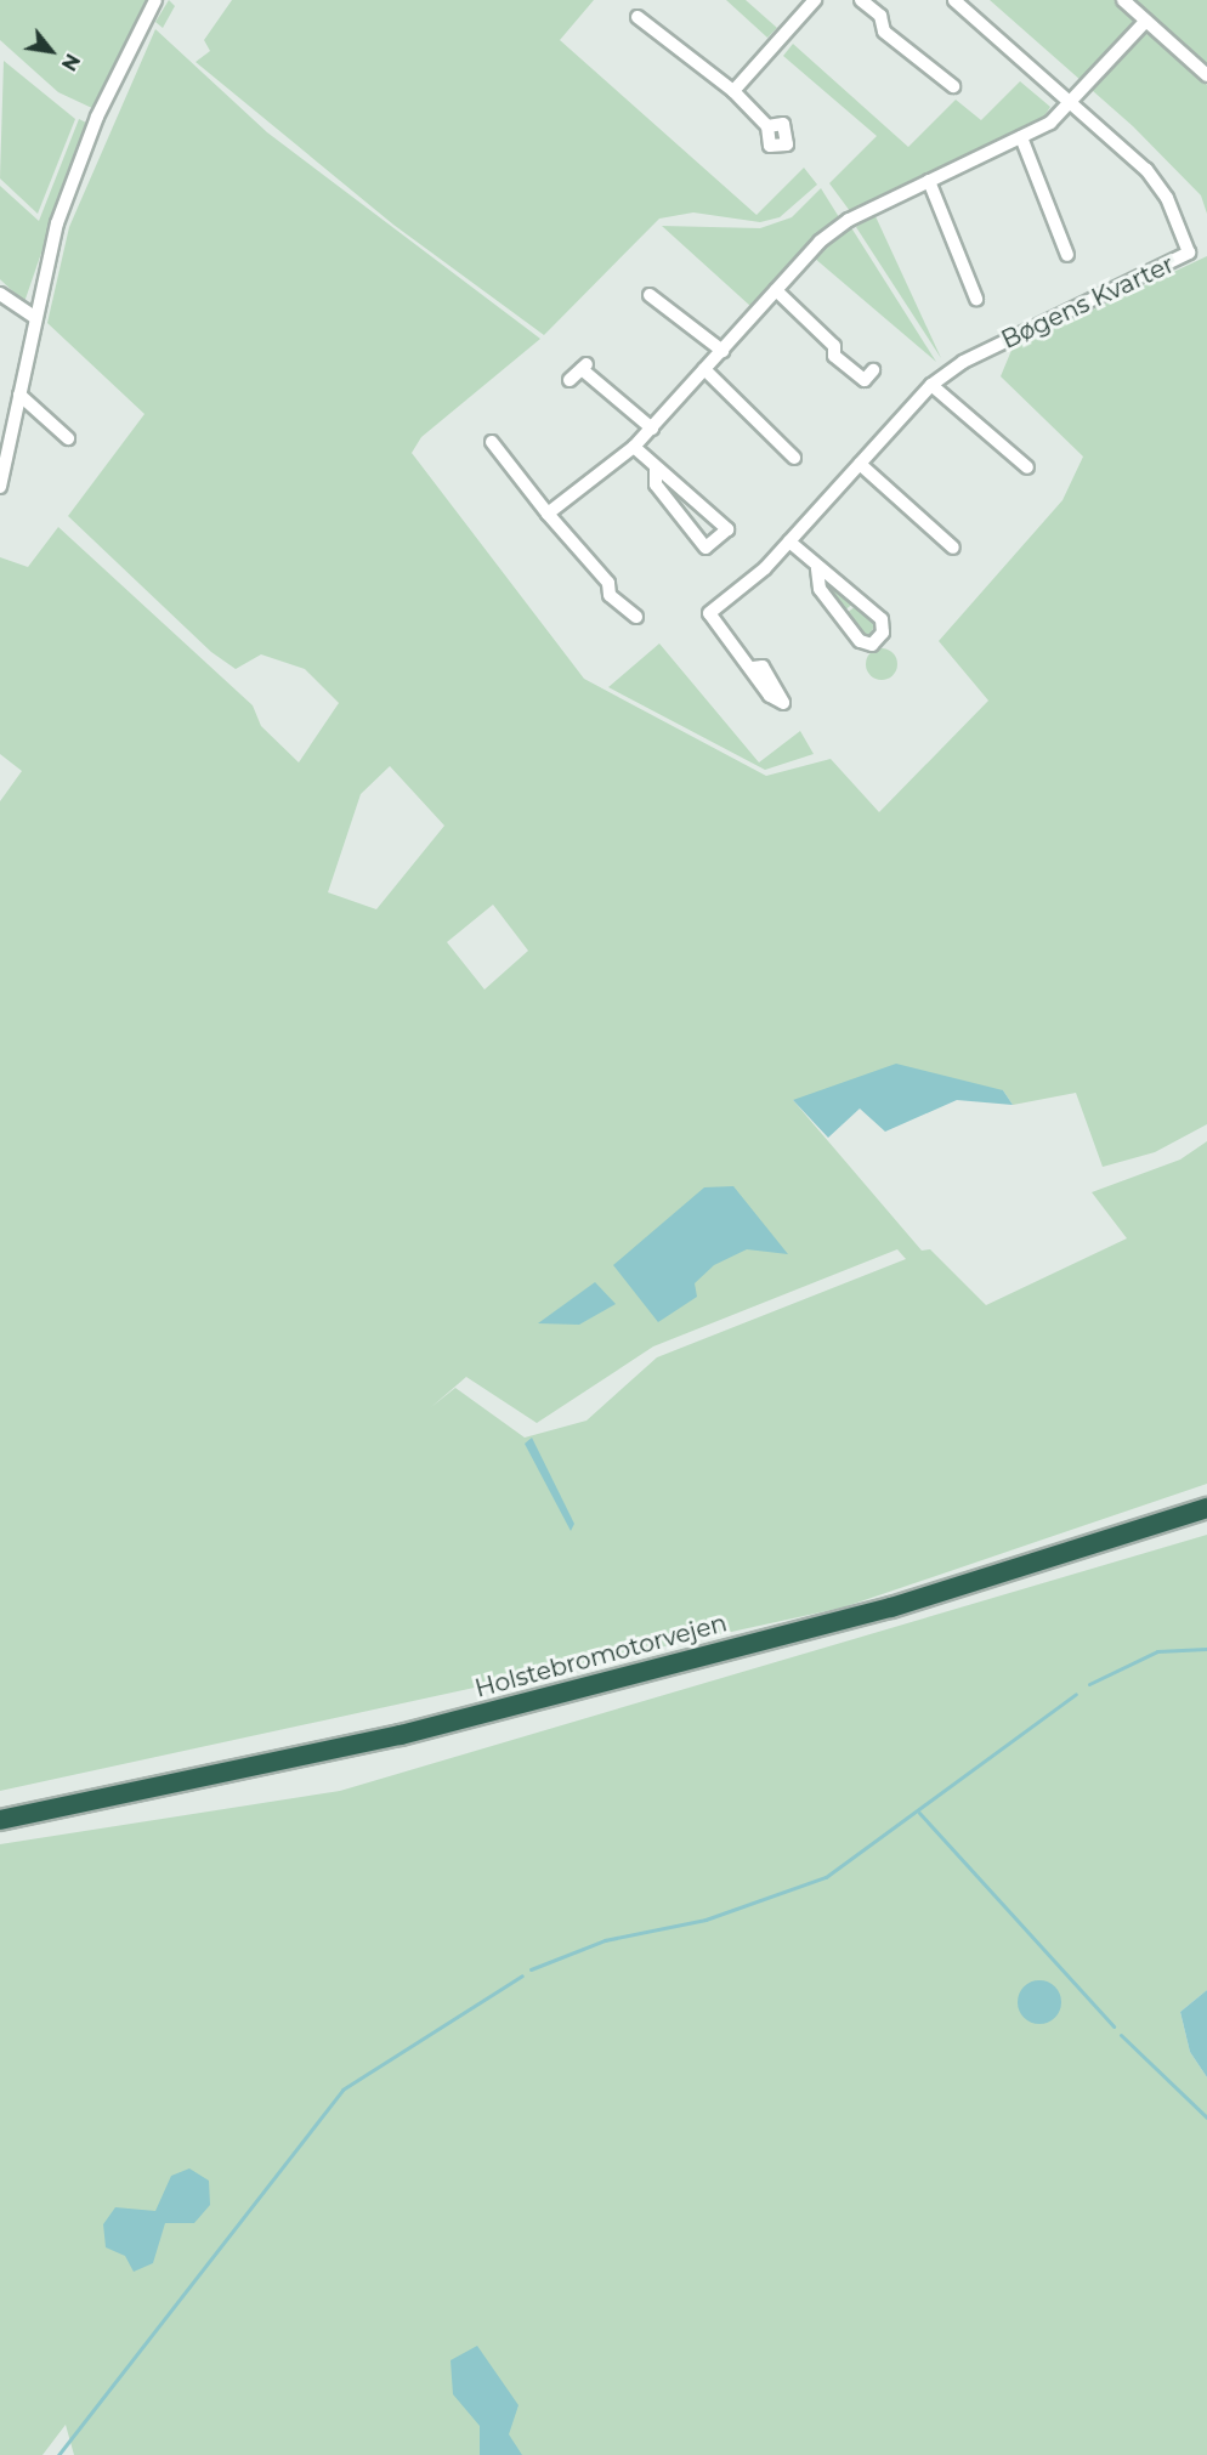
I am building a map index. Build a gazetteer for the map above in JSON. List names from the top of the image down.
{
  "streets": {
    "highway": ["Holstebromotorvejen"],
    "street": ["Bøgens Kvarter"]
  },
  "north": "bottom right"
}
